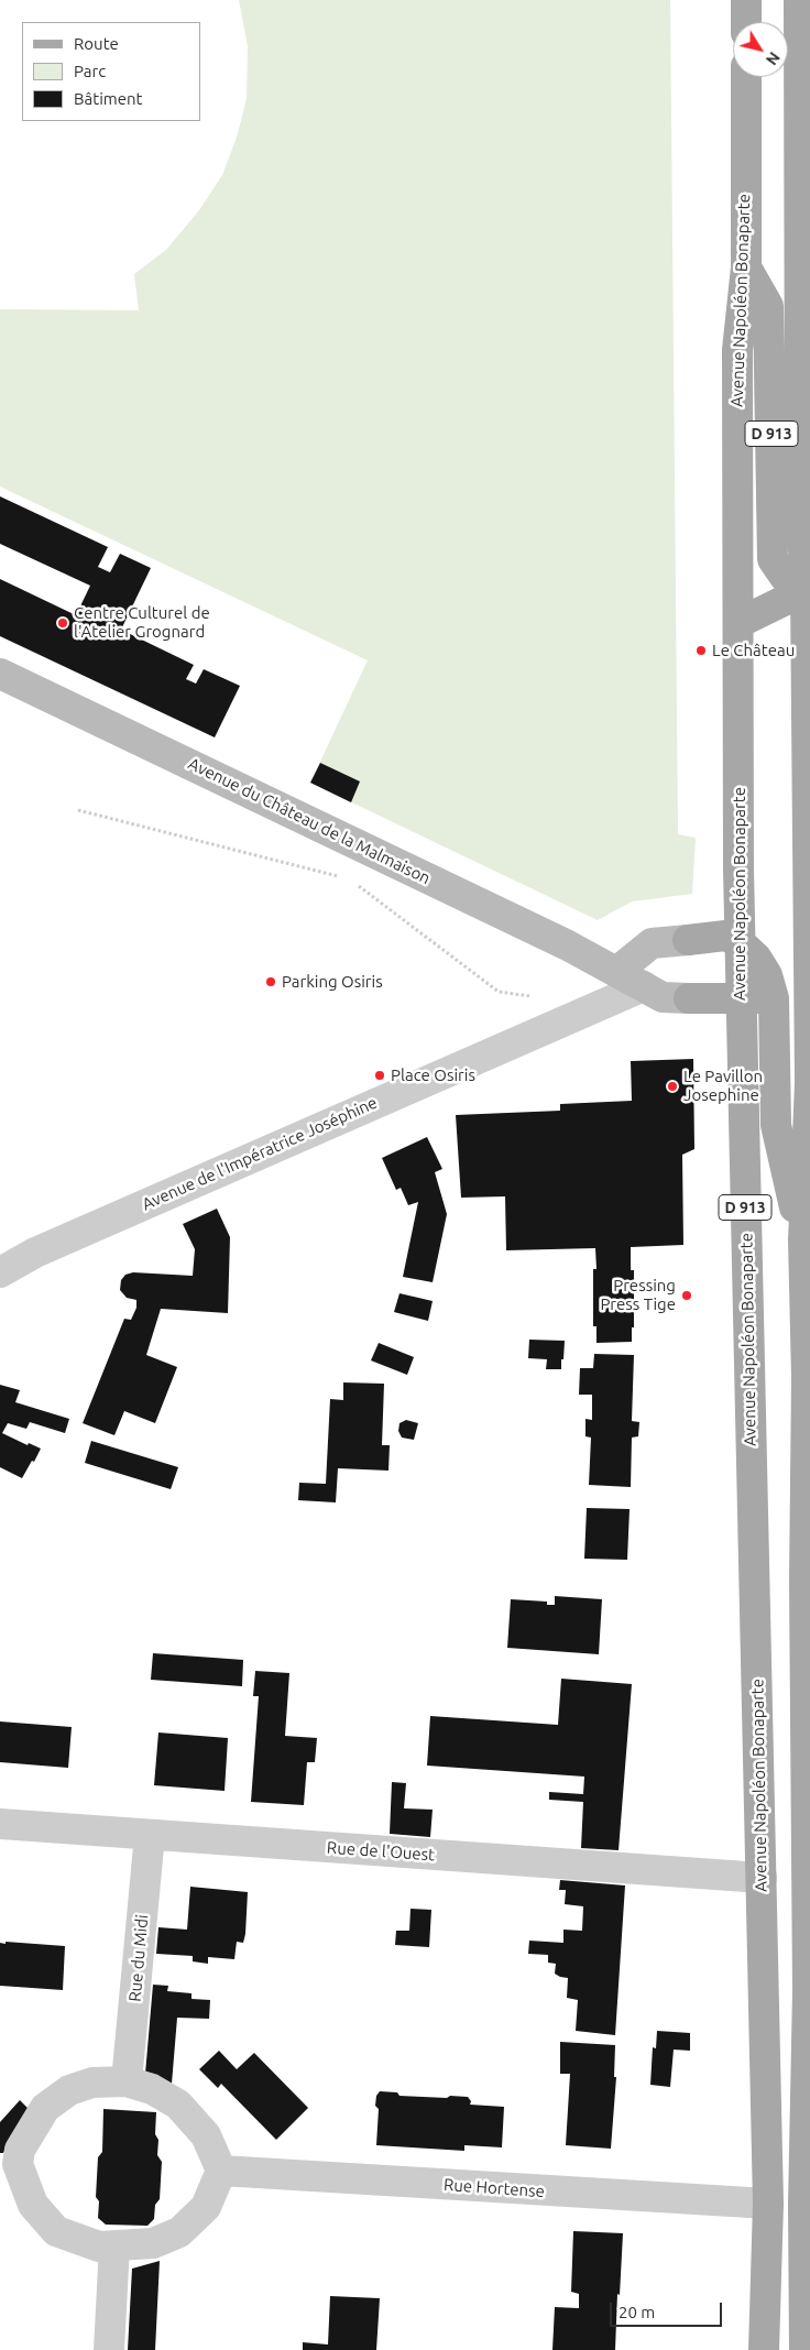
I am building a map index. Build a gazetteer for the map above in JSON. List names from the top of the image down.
{
  "streets": {
    "main road": ["Avenue Napoléon Bonaparte", "D 913"],
    "street": [
      "Avenue du Château de la Malmaison",
      "Avenue de l'Impératrice Joséphine",
      "Rue de l'Ouest",
      "Rue du Midi",
      "Rue Hortense"
    ]
  },
  "crossings": [
    ["Avenue Napoléon Bonaparte", "D 913"],
    ["Avenue Napoléon Bonaparte", "Rue de l'Ouest"],
    ["Avenue Napoléon Bonaparte", "Rue Hortense"],
    ["Avenue du Château de la Malmaison", "Avenue de l'Impératrice Joséphine"],
    ["Rue de l'Ouest", "Rue du Midi"],
    ["Rue du Midi", "Rue Hortense"]
  ],
  "places": [
    "Centre Culturel de l'Atelier Grognard",
    "Le Château",
    "Parking Osiris",
    "Place Osiris",
    "Le Pavillon Josephine",
    "Pressing Press Tige"
  ],
  "legend": ["Route", "Parc", "Bâtiment"],
  "scale_bar": "20 m",
  "north": "bottom right"
}
